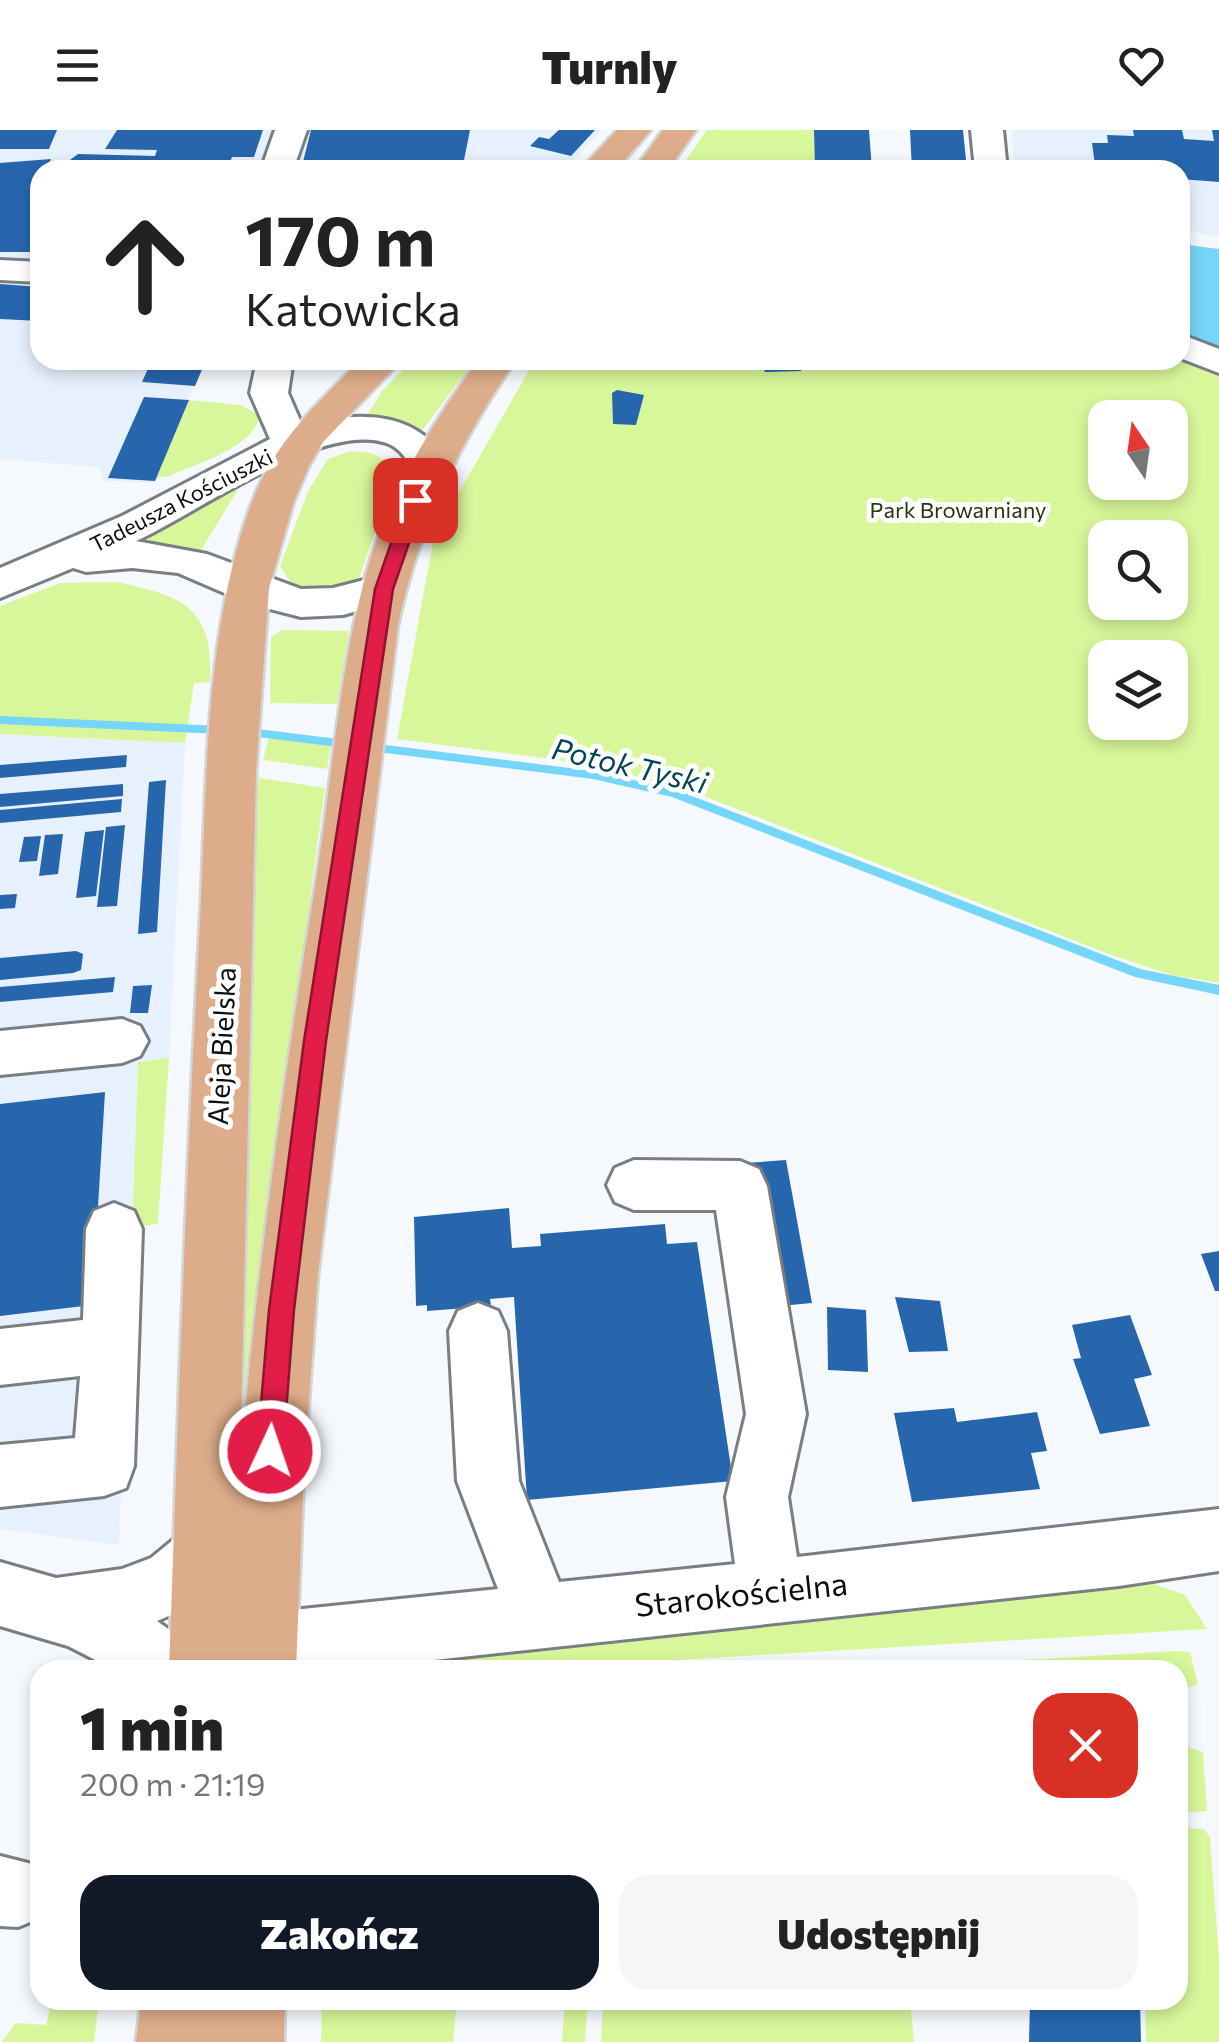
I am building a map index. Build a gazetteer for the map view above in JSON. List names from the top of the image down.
{
  "streets": {
    "main road": ["Aleja Bielska"],
    "street": ["Tadeusza Kościuszki", "Starokościelna"]
  },
  "crossings": [
    ["Tadeusza Kościuszki", "Aleja Bielska"]
  ],
  "water": ["Potok Tyski"],
  "parks": ["Park Browarniany"],
  "north": "top",
  "page": {
    "header": "Turnly",
    "turn": ["170 m", "Katowicka"],
    "heading": ["1 min", "200 m · 21:19"],
    "buttons": ["Zakończ", "Udostępnij"]
  }
}
